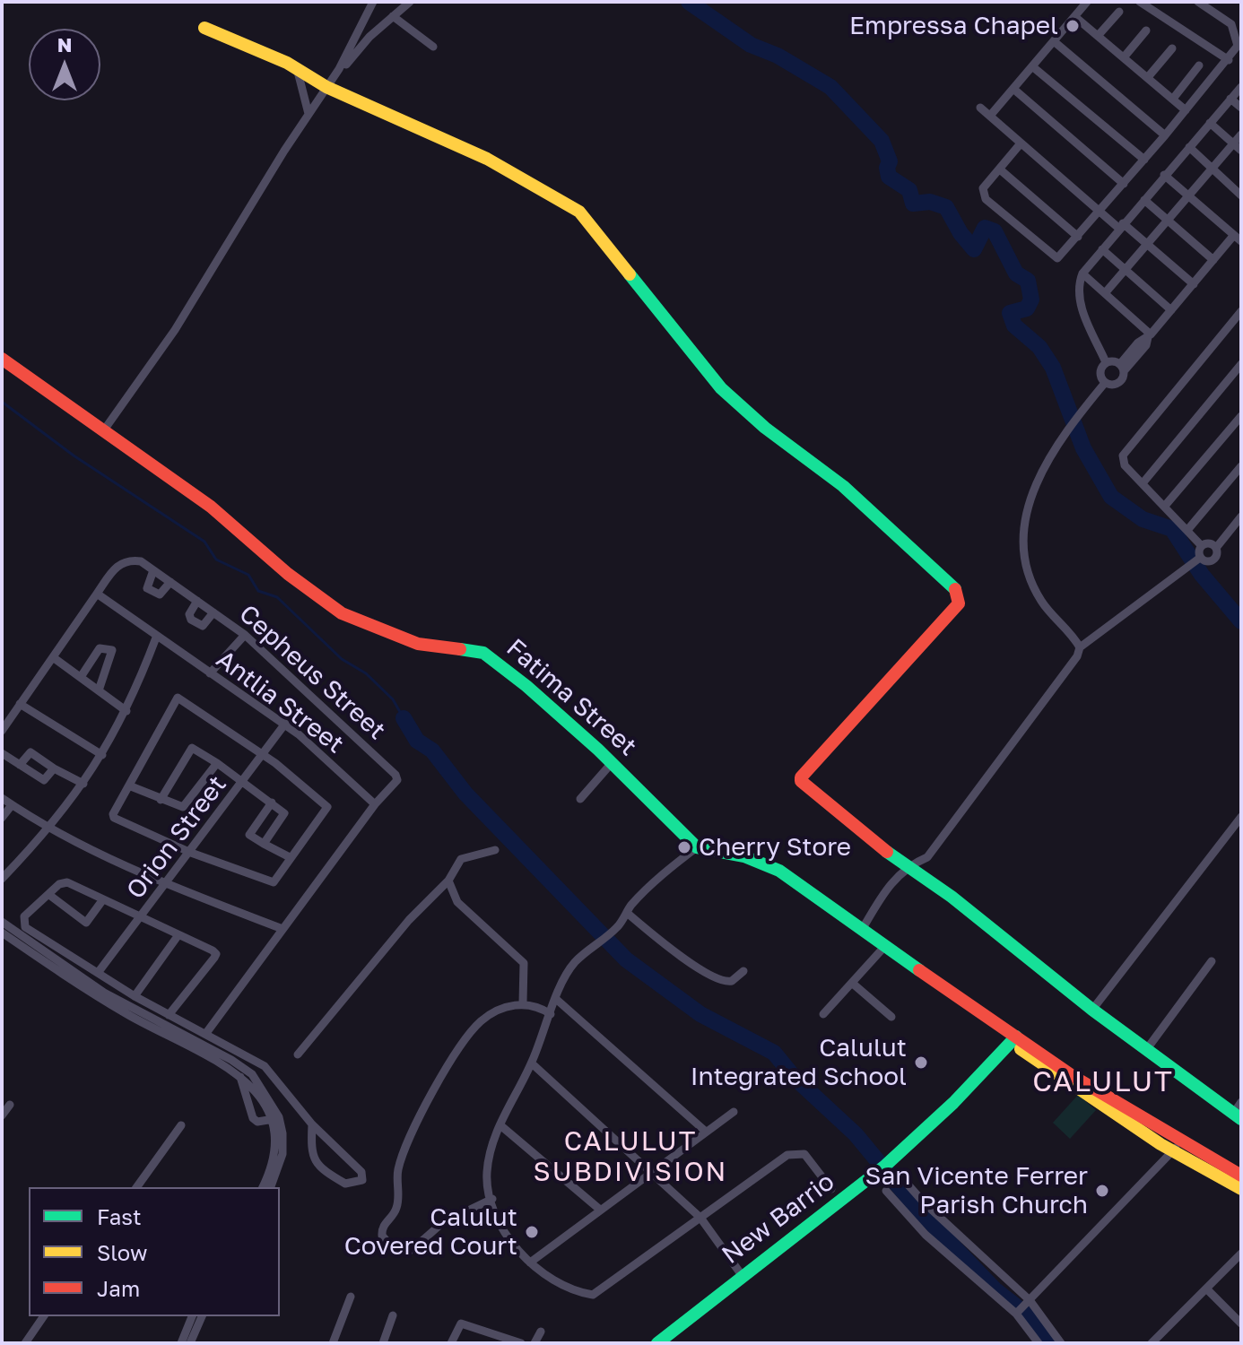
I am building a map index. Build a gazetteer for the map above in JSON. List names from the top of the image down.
{
  "streets": {
    "street": [
      "Cepheus Street",
      "Fatima Street",
      "Antlia Street",
      "Orion Street",
      "New Barrio"
    ]
  },
  "crossings": [
    ["Cepheus Street", "Antlia Street"],
    ["Antlia Street", "Orion Street"]
  ],
  "districts": ["CALULUT", "CALULUT SUBDIVISION"],
  "places": [
    "Empressa Chapel",
    "Cherry Store",
    "Calulut Integrated School",
    "San Vicente Ferrer Parish Church",
    "Calulut Covered Court"
  ],
  "legend": ["Fast", "Slow", "Jam"],
  "north": "top"
}
